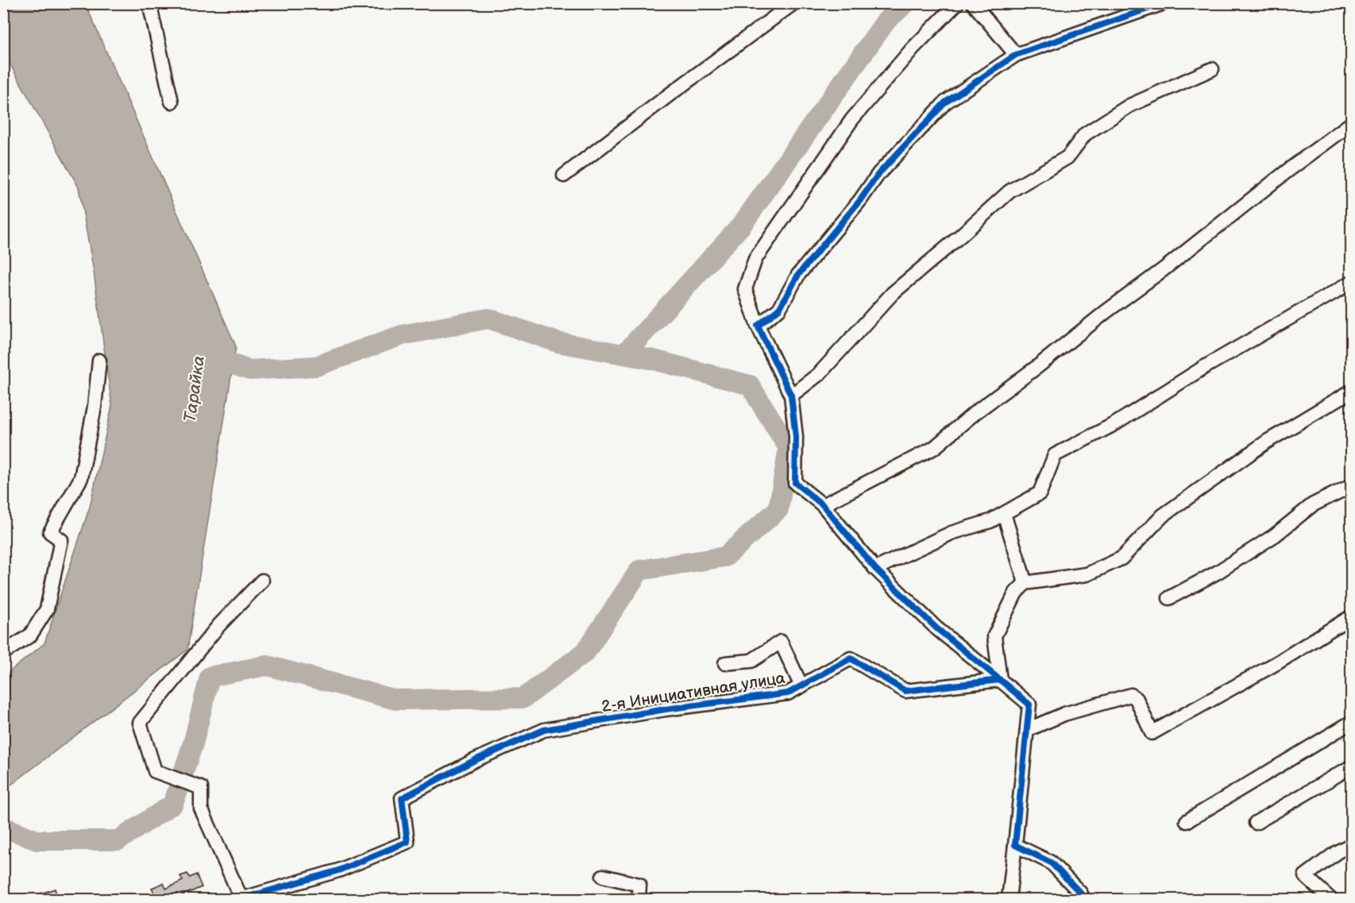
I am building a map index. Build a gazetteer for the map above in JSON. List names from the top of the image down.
{
  "streets": {
    "street": ["2-я Инициативная улица"]
  },
  "water": ["Тарайка"]
}
